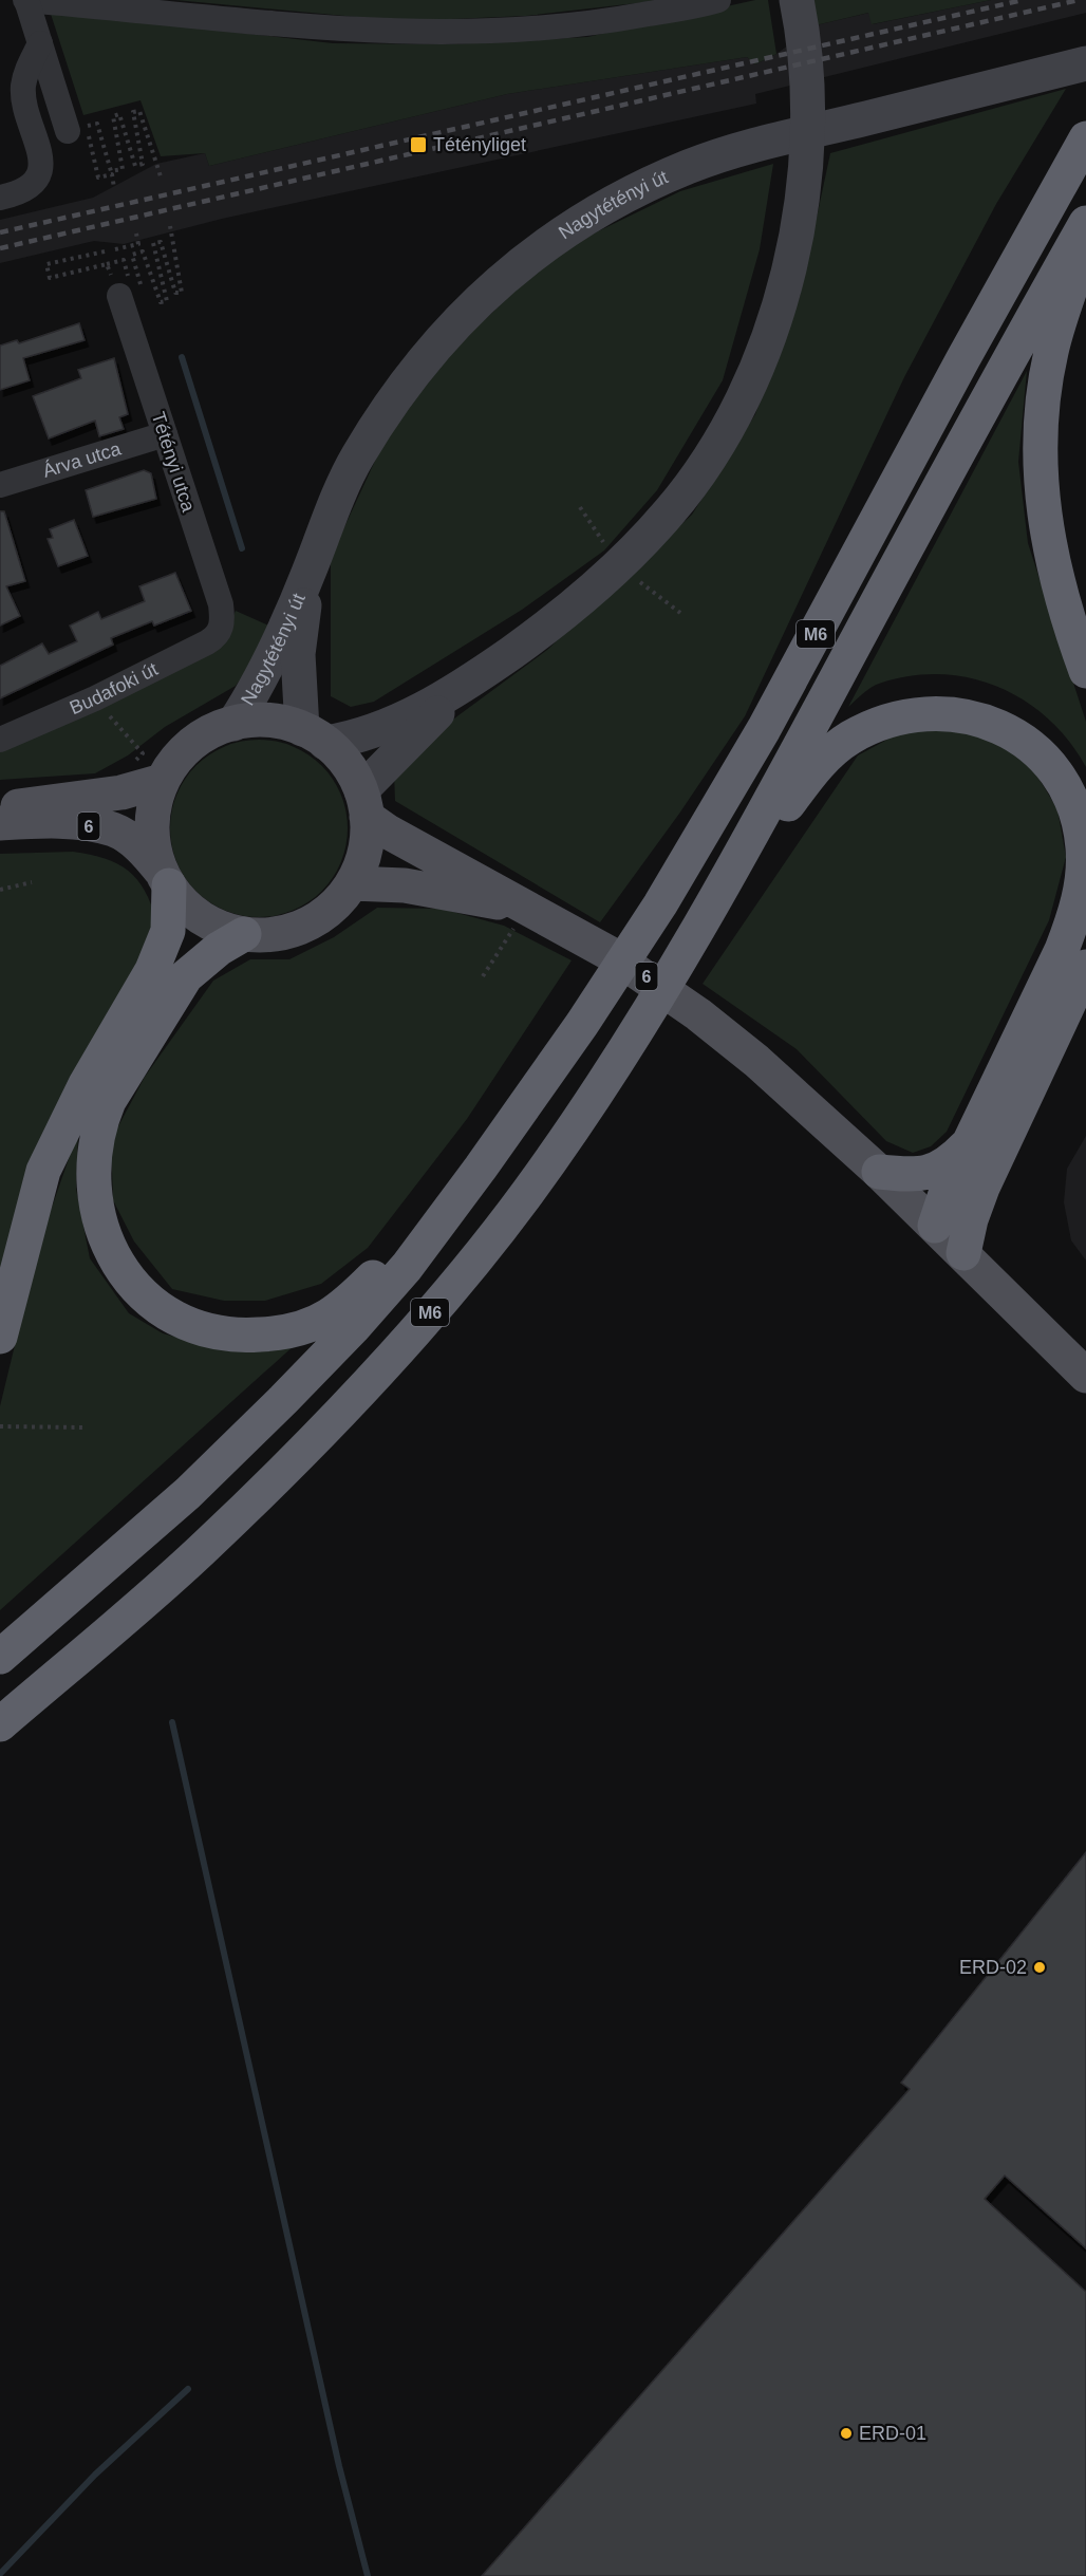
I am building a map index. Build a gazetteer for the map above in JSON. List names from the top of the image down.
{
  "streets": {
    "highway": ["M6"],
    "main road": ["Nagytétényi út", "6"],
    "street": ["Árva utca", "Tétényi utca", "Budafoki út"]
  },
  "crossings": [
    ["Nagytétényi út", "6"],
    ["Árva utca", "Tétényi utca"],
    ["Tétényi utca", "Budafoki út"]
  ],
  "places": {
    "transit": ["Tétényliget"],
    "other": ["ERD-02", "ERD-01"]
  }
}
